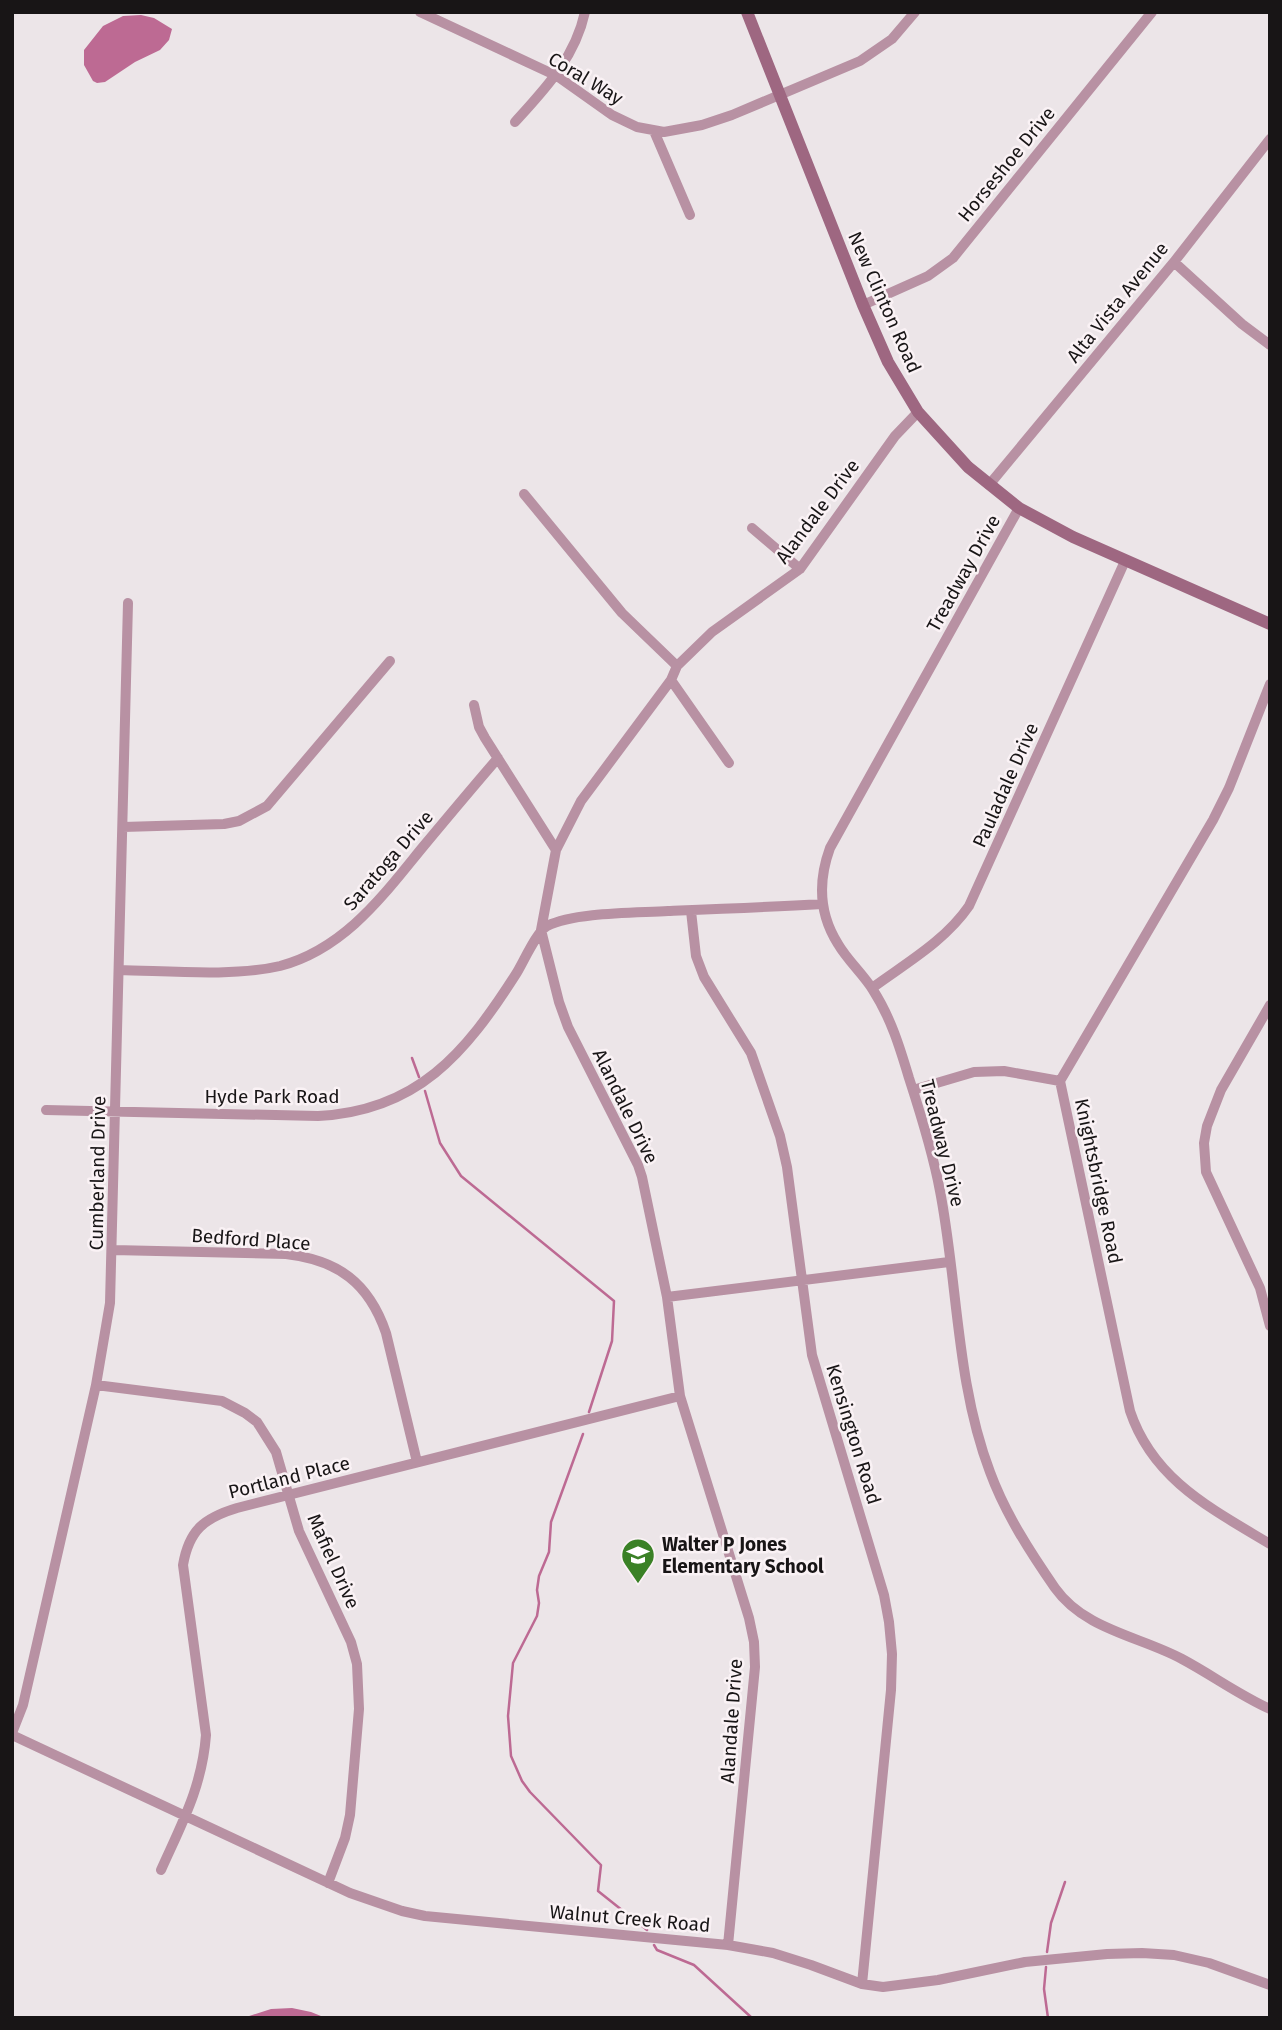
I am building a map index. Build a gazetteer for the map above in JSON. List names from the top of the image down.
{
  "streets": {
    "street": [
      "Coral Way",
      "Horseshoe Drive",
      "New Clinton Road",
      "Alta Vista Avenue",
      "Alandale Drive",
      "Treadway Drive",
      "Pauladale Drive",
      "Saratoga Drive",
      "Hyde Park Road",
      "Cumberland Drive",
      "Knightsbridge Road",
      "Bedford Place",
      "Kensington Road",
      "Portland Place",
      "Mafiel Drive",
      "Walnut Creek Road"
    ]
  },
  "crossings": [
    ["Coral Way", "New Clinton Road"],
    ["Horseshoe Drive", "New Clinton Road"],
    ["New Clinton Road", "Alta Vista Avenue"],
    ["New Clinton Road", "Alandale Drive"],
    ["New Clinton Road", "Treadway Drive"],
    ["New Clinton Road", "Pauladale Drive"],
    ["Alandale Drive", "Hyde Park Road"],
    ["Alandale Drive", "Portland Place"],
    ["Alandale Drive", "Walnut Creek Road"],
    ["Treadway Drive", "Pauladale Drive"],
    ["Saratoga Drive", "Cumberland Drive"],
    ["Hyde Park Road", "Cumberland Drive"],
    ["Cumberland Drive", "Bedford Place"],
    ["Cumberland Drive", "Mafiel Drive"],
    ["Cumberland Drive", "Walnut Creek Road"],
    ["Bedford Place", "Portland Place"],
    ["Kensington Road", "Walnut Creek Road"],
    ["Portland Place", "Mafiel Drive"],
    ["Portland Place", "Walnut Creek Road"],
    ["Mafiel Drive", "Walnut Creek Road"]
  ],
  "places": {
    "school or university": ["Walter P Jones Elementary School"]
  }
}
